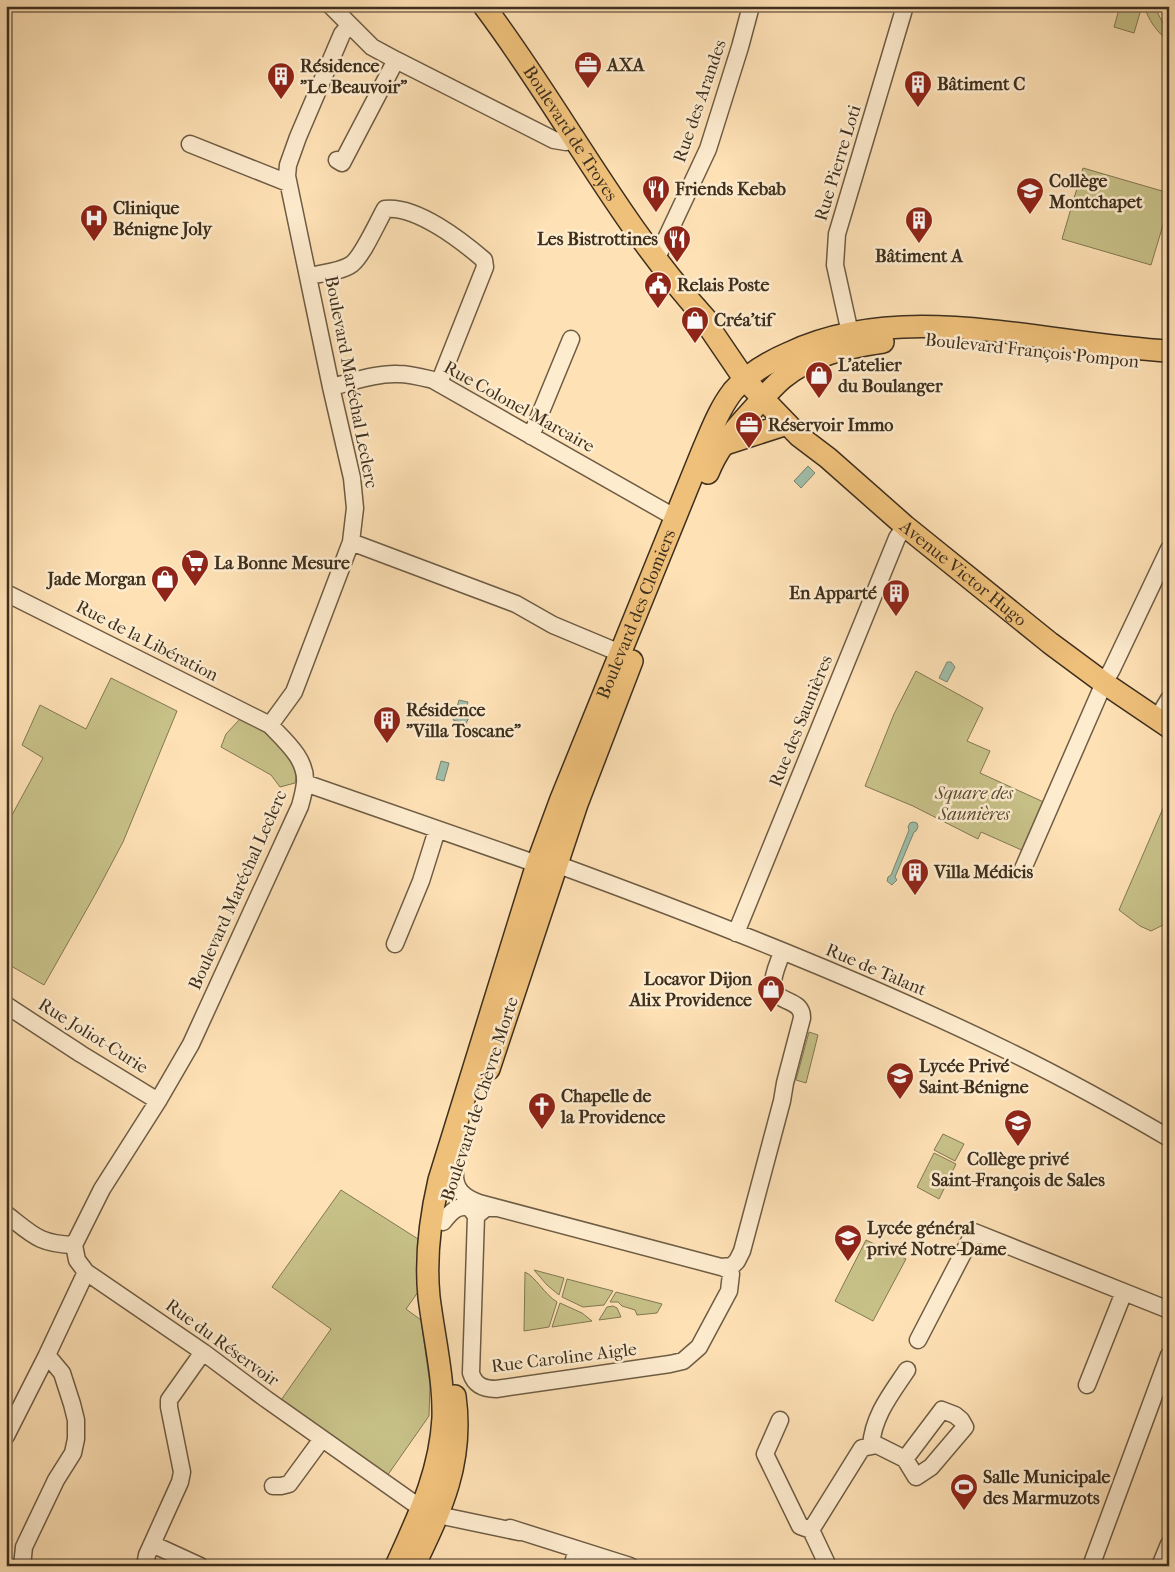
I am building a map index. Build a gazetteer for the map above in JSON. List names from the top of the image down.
{
  "streets": {
    "main road": [
      "Boulevard de Troyes",
      "Boulevard François Pompon",
      "Avenue Victor Hugo",
      "Boulevard des Clomiers",
      "Boulevard de Chèvre Morte"
    ],
    "street": [
      "Rue des Arandes",
      "Rue Pierre Loti",
      "Boulevard Maréchal Leclerc",
      "Rue Colonel Marcaire",
      "Rue de la Libération",
      "Rue des Saunières",
      "Rue de Talant",
      "Rue Joliot-Curie",
      "Rue du Réservoir",
      "Rue Caroline Aigle"
    ]
  },
  "crossings": [
    ["Rue des Arandes", "Boulevard de Troyes"],
    ["Boulevard de Troyes", "Avenue Victor Hugo"],
    ["Rue Pierre Loti", "Boulevard François Pompon"],
    ["Boulevard François Pompon", "Avenue Victor Hugo"],
    ["Boulevard François Pompon", "Boulevard des Clomiers"],
    ["Boulevard Maréchal Leclerc", "Rue Colonel Marcaire"],
    ["Boulevard Maréchal Leclerc", "Rue de la Libération"],
    ["Boulevard Maréchal Leclerc", "Rue Joliot-Curie"],
    ["Boulevard Maréchal Leclerc", "Rue du Réservoir"],
    ["Rue Colonel Marcaire", "Boulevard des Clomiers"],
    ["Avenue Victor Hugo", "Boulevard des Clomiers"],
    ["Avenue Victor Hugo", "Rue des Saunières"],
    ["Boulevard des Clomiers", "Rue de Talant"],
    ["Boulevard des Clomiers", "Boulevard de Chèvre Morte"],
    ["Rue des Saunières", "Rue de Talant"],
    ["Rue de Talant", "Boulevard de Chèvre Morte"],
    ["Boulevard de Chèvre Morte", "Rue du Réservoir"]
  ],
  "parks": ["Square des Saunières"],
  "places": {
    "office": ["AXA", "Réservoir Immo"],
    "building": [
      "Résidence \"Le Beauvoir\"",
      "Bâtiment C",
      "Bâtiment A",
      "En Apparté",
      "Résidence \"Villa Toscane\"",
      "Villa Médicis"
    ],
    "restaurant": ["Friends Kebab", "Les Bistrottines"],
    "school or university": [
      "Collège Montchapet",
      "Lycée Privé Saint-Bénigne",
      "Collège privé Saint-François de Sales",
      "Lycée général privé Notre-Dame"
    ],
    "hospital": ["Clinique Bénigne Joly"],
    "public building": ["Relais Poste"],
    "shop": [
      "Créa'tif",
      "L'atelier du Boulanger",
      "Jade Morgan",
      "Locavor Dijon Alix Providence"
    ],
    "supermarket": ["La Bonne Mesure"],
    "church": ["Chapelle de la Providence"],
    "sports": ["Salle Municipale des Marmuzots"]
  }
}
